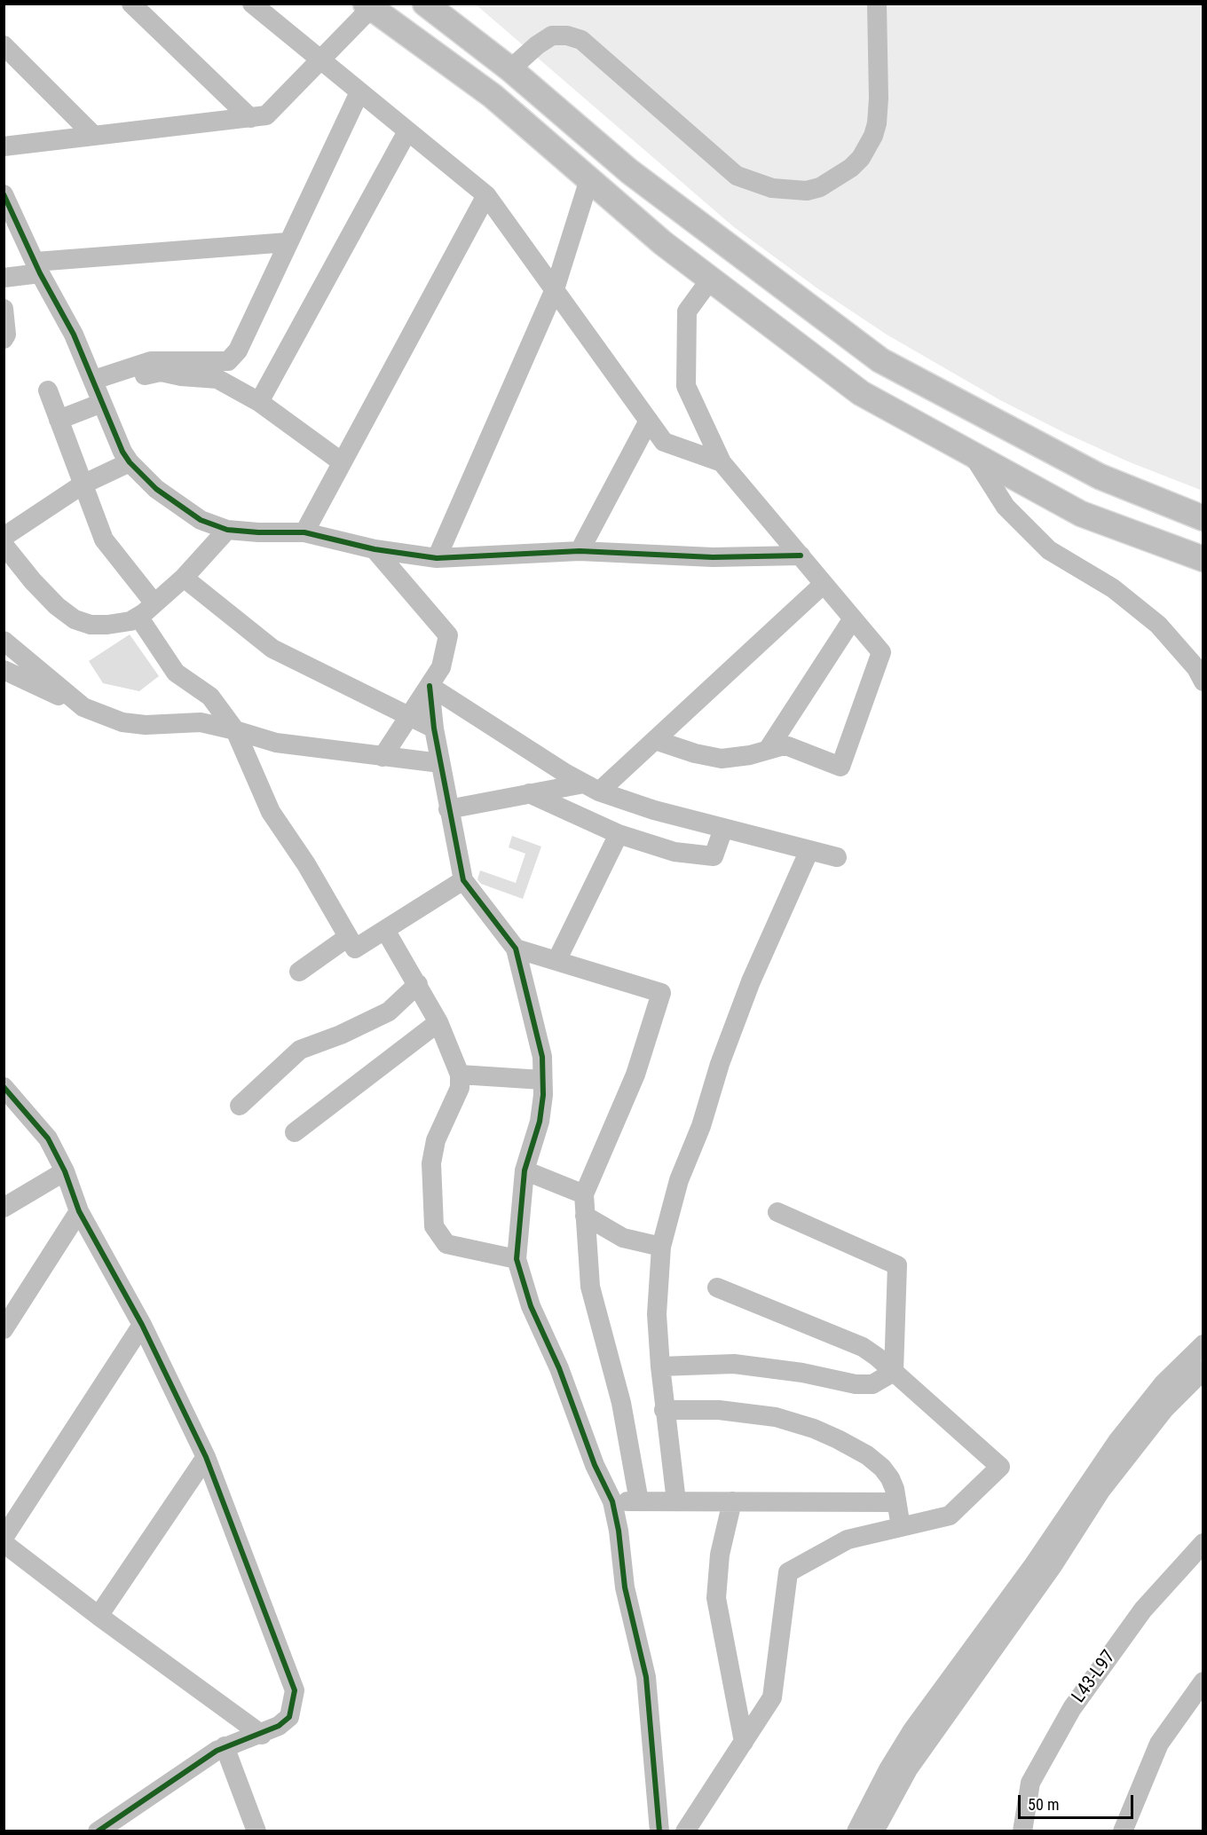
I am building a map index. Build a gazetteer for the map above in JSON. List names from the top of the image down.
{
  "streets": {
    "street": ["L43-L97"]
  },
  "scale_bar": "50 m"
}
